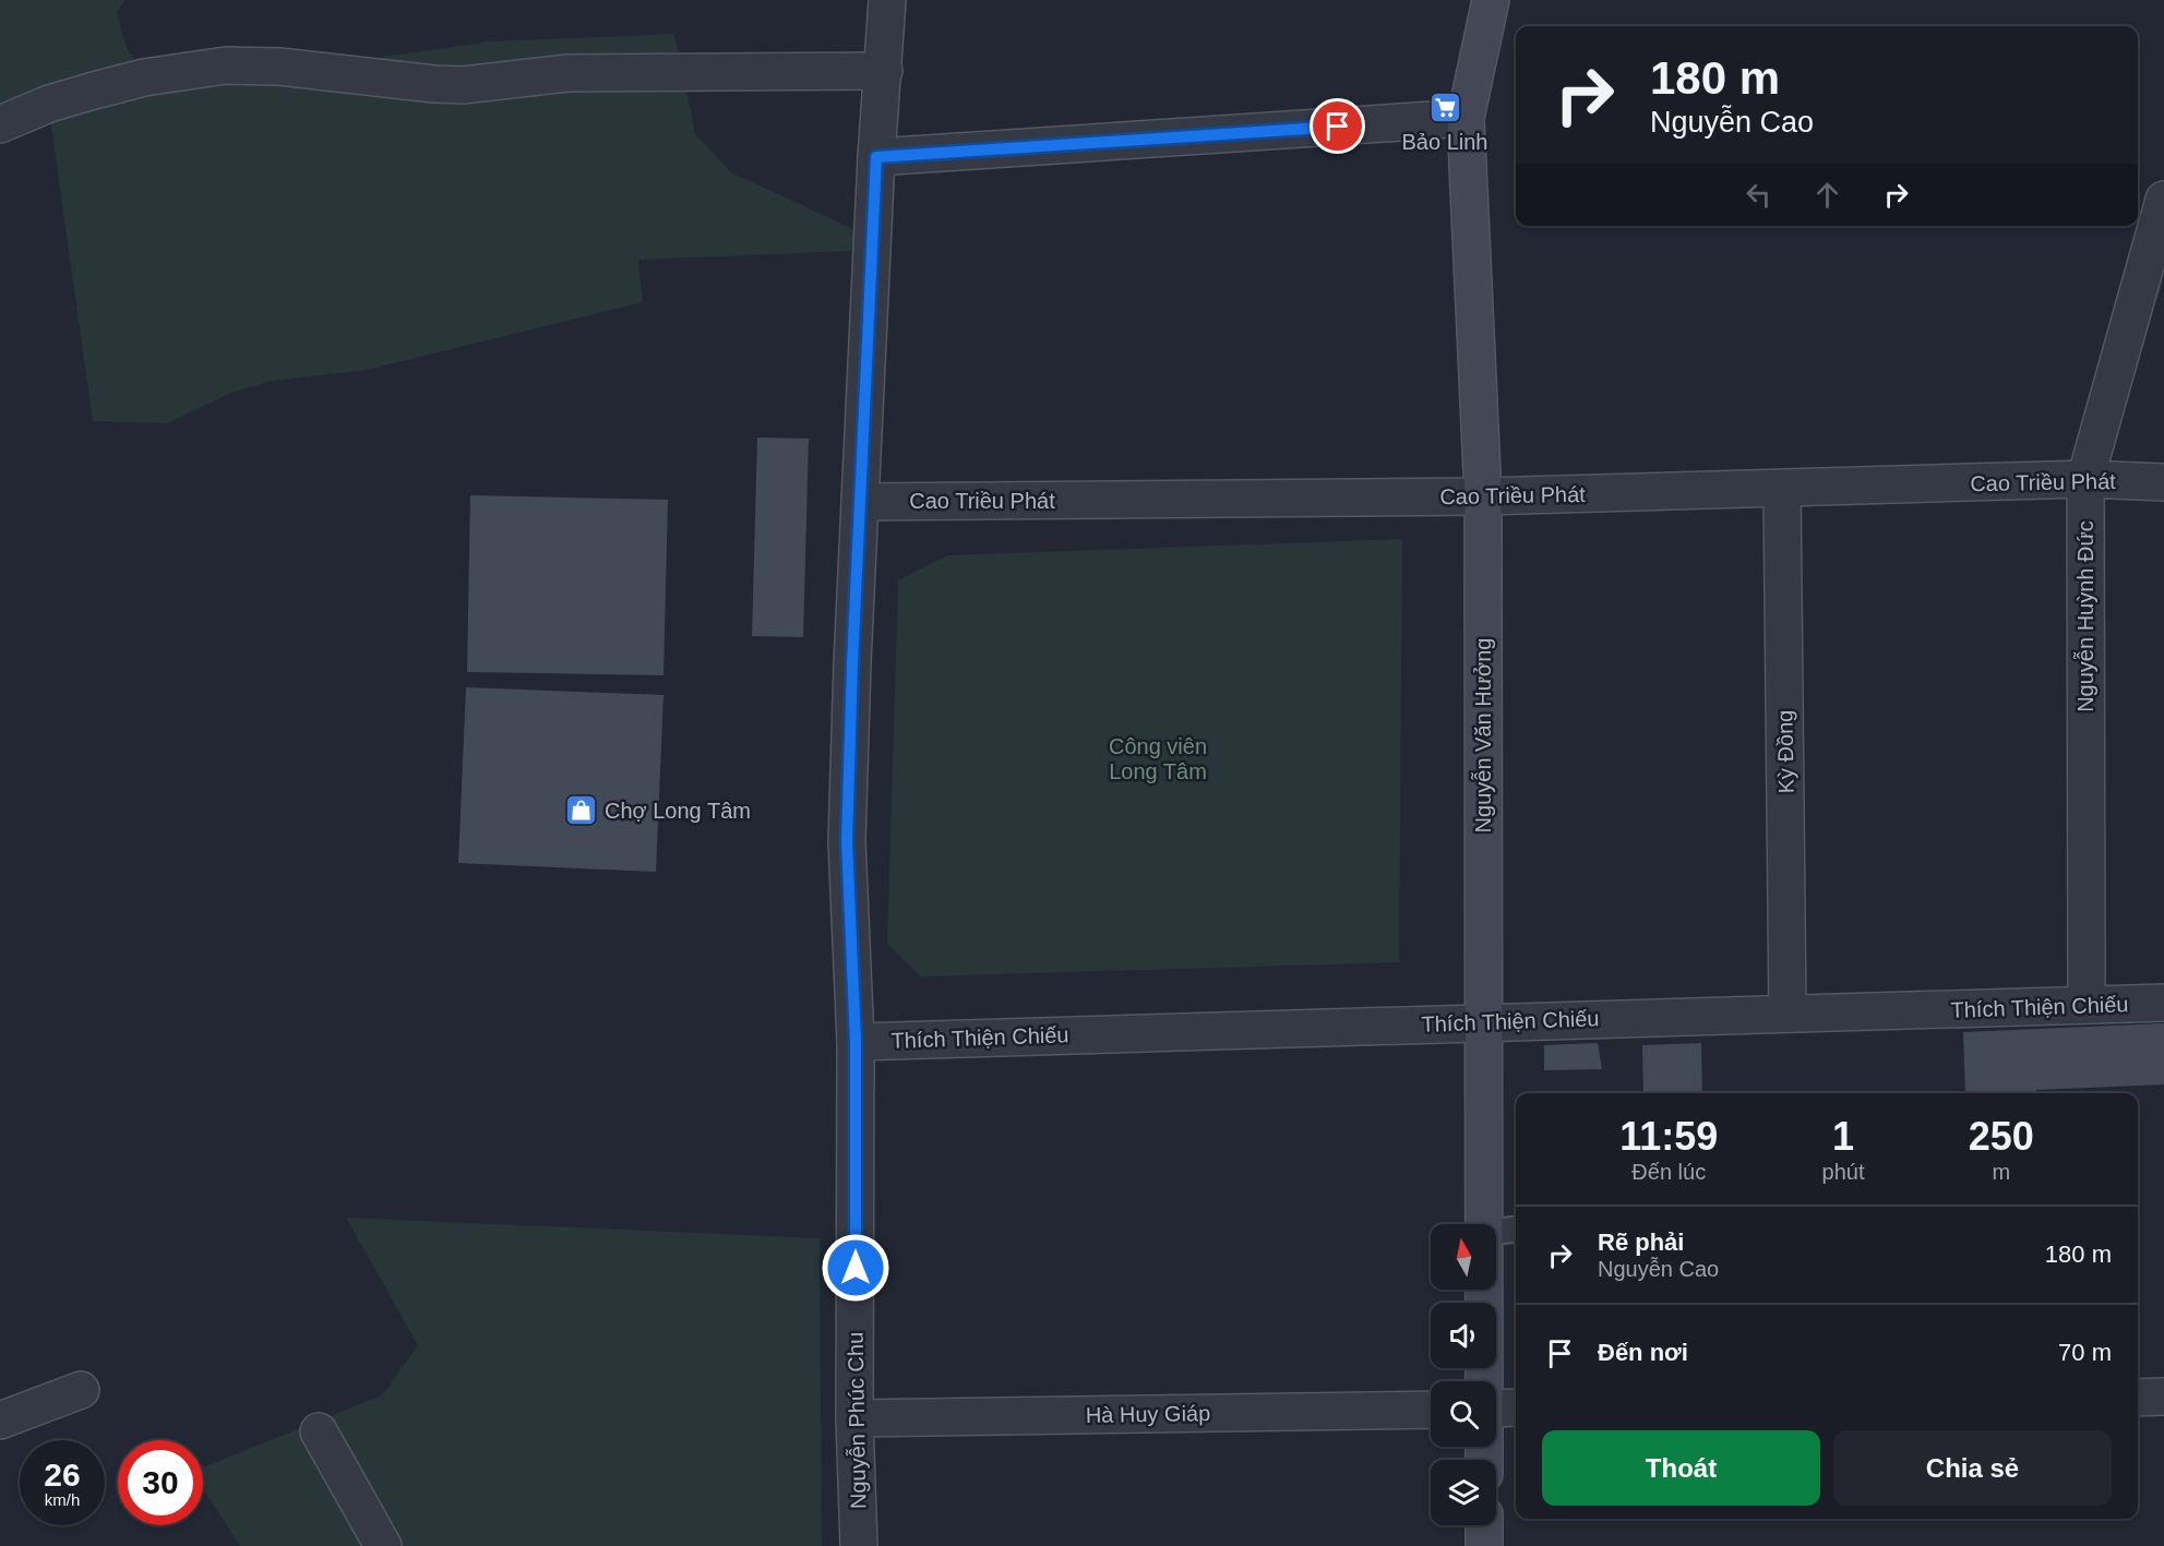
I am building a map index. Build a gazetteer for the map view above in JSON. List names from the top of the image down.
{
  "streets": {
    "street": [
      "Cao Triều Phát",
      "Nguyễn Huỳnh Đức",
      "Nguyễn Văn Hưởng",
      "Kỳ Đồng",
      "Thích Thiện Chiếu",
      "Hà Huy Giáp",
      "Nguyễn Phúc Chu"
    ]
  },
  "crossings": [
    ["Cao Triều Phát", "Nguyễn Huỳnh Đức"],
    ["Cao Triều Phát", "Nguyễn Văn Hưởng"],
    ["Cao Triều Phát", "Kỳ Đồng"],
    ["Cao Triều Phát", "Nguyễn Phúc Chu"],
    ["Nguyễn Huỳnh Đức", "Thích Thiện Chiếu"],
    ["Nguyễn Văn Hưởng", "Thích Thiện Chiếu"],
    ["Kỳ Đồng", "Thích Thiện Chiếu"],
    ["Thích Thiện Chiếu", "Nguyễn Phúc Chu"],
    ["Hà Huy Giáp", "Nguyễn Phúc Chu"]
  ],
  "parks": ["Công viên Long Tâm"],
  "places": {
    "supermarket": ["Bảo Linh"],
    "shop": ["Chợ Long Tâm"]
  },
  "north": "top",
  "page": {
    "turn": ["180 m", "Nguyễn Cao"],
    "eta": [
      "11:59",
      "Đến lúc",
      "1",
      "phút",
      "250",
      "m"
    ],
    "list": [
      {
        "name": "Rẽ phải",
        "note": "Nguyễn Cao",
        "value": "180 m"
      },
      {
        "name": "Đến nơi",
        "value": "70 m"
      }
    ],
    "buttons": ["Thoát", "Chia sẻ"],
    "speed": "26 km/h",
    "limit": "30"
  }
}
